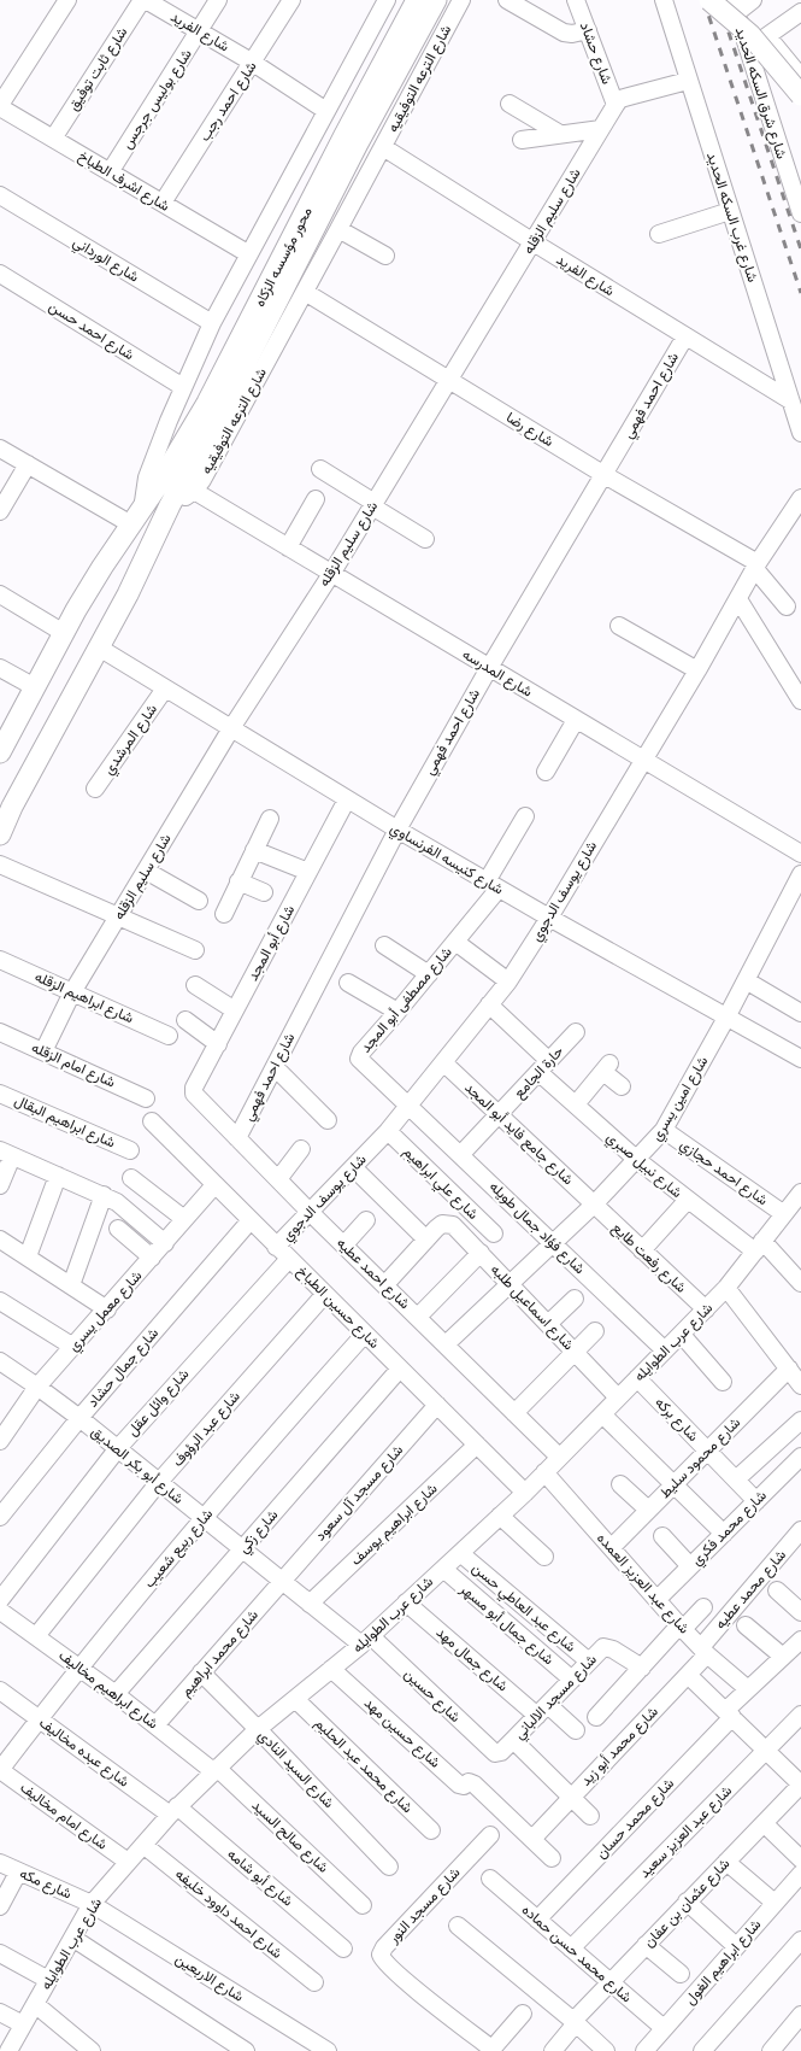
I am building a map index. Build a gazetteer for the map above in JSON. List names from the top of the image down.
{
  "streets": {
    "main road": ["محور مؤسسه الزكاه"],
    "street": [
      "شارع الفريد",
      "شارع حشاد",
      "شارع ثابت توفيق",
      "شارع الترعه التوفيقيه",
      "شارع شرق السكه الحديد",
      "شارع بوليس جرجس",
      "شارع احمد رجب",
      "شارع اشرف الطباخ",
      "شارع سليم الزقله",
      "شارع غرب السكه الحديد",
      "شارع الورداني",
      "شارع احمد حسن",
      "شارع احمد فهمي",
      "شارع رضا",
      "شارع المدرسه",
      "شارع المرشدي",
      "شارع كنيسه الفرنساوي",
      "شارع يوسف الدجوي",
      "شارع أبو المجد",
      "شارع ابراهيم الزقله",
      "شارع مصطفى أبو المجد",
      "شارع امام الزقله",
      "حارة الجامع",
      "شارع امين يسري",
      "شارع ابراهيم البقال",
      "شارع جامع فايد أبو المجد",
      "شارع نبيل صبري",
      "شارع احمد حجازي",
      "شارع علي ابراهيم",
      "شارع فؤاد جمال طويله",
      "شارع رفعت طايع",
      "شارع احمد عطيه",
      "شارع حسين الطباخ",
      "شارع اسماعيل طلبه",
      "شارع معمل يسري",
      "شارع عرب الطوايله",
      "شارع جمال حشاد",
      "شارع وائل عقل",
      "شارع بركه",
      "شارع عبد الرؤوف",
      "شارع محمود سليط",
      "شارع أبو بكر الصديق",
      "شارع مسجد آل سعود",
      "شارع ابراهيم يوسف",
      "شارع محمد فكري",
      "شارع زكي",
      "شارع ربيع شعيب",
      "شارع عبد العزيز العمده",
      "شارع محمد عطيه",
      "شارع عبد العاطي حسن",
      "شارع جمال أبو مسهر",
      "شارع محمد ابراهيم",
      "شارع جمال مهد",
      "شارع ابراهيم مخاليف",
      "شارع حسين",
      "شارع مسجد الالباني",
      "شارع حسين مهد",
      "شارع محمد أبو زيد",
      "شارع عبده مخاليف",
      "شارع محمد عبد الحليم",
      "شارع السيد النادي",
      "شارع امام مخاليف",
      "شارع محمد حسان",
      "شارع عبد العزيز سعيد",
      "شارع صالح السيد",
      "شارع أبو شامه",
      "شارع مكه",
      "شارع عثمان بن عفان",
      "شارع مسجد النور",
      "شارع احمد داوود خليفه",
      "شارع محمد حسن حماده",
      "شارع ابراهيم الغول",
      "شارع الاربعين"
    ]
  },
  "crossings": [
    ["شارع الفريد", "شارع ثابت توفيق"],
    ["شارع الفريد", "شارع الترعه التوفيقيه"],
    ["شارع الفريد", "شارع بوليس جرجس"],
    ["شارع الفريد", "شارع احمد رجب"],
    ["شارع الفريد", "شارع سليم الزقله"],
    ["شارع الفريد", "شارع غرب السكه الحديد"],
    ["شارع الفريد", "شارع احمد فهمي"],
    ["شارع حشاد", "شارع سليم الزقله"],
    ["شارع ثابت توفيق", "شارع اشرف الطباخ"],
    ["شارع الترعه التوفيقيه", "محور مؤسسه الزكاه"],
    ["شارع الترعه التوفيقيه", "شارع رضا"],
    ["شارع الترعه التوفيقيه", "شارع المدرسه"],
    ["شارع بوليس جرجس", "شارع اشرف الطباخ"],
    ["شارع احمد رجب", "شارع اشرف الطباخ"],
    ["شارع سليم الزقله", "شارع رضا"],
    ["شارع سليم الزقله", "شارع المدرسه"],
    ["شارع سليم الزقله", "شارع كنيسه الفرنساوي"],
    ["شارع سليم الزقله", "شارع ابراهيم الزقله"],
    ["شارع سليم الزقله", "شارع امام الزقله"],
    ["شارع احمد فهمي", "شارع رضا"],
    ["شارع احمد فهمي", "شارع المدرسه"],
    ["شارع احمد فهمي", "شارع كنيسه الفرنساوي"],
    ["شارع احمد فهمي", "شارع احمد عطيه"],
    ["شارع رضا", "شارع يوسف الدجوي"],
    ["شارع المدرسه", "شارع يوسف الدجوي"],
    ["شارع المرشدي", "شارع كنيسه الفرنساوي"],
    ["شارع كنيسه الفرنساوي", "شارع يوسف الدجوي"],
    ["شارع كنيسه الفرنساوي", "شارع أبو المجد"],
    ["شارع كنيسه الفرنساوي", "شارع مصطفى أبو المجد"],
    ["شارع كنيسه الفرنساوي", "شارع امين يسري"],
    ["شارع يوسف الدجوي", "شارع مصطفى أبو المجد"],
    ["شارع يوسف الدجوي", "شارع جامع فايد أبو المجد"],
    ["شارع يوسف الدجوي", "شارع نبيل صبري"],
    ["شارع يوسف الدجوي", "شارع علي ابراهيم"],
    ["شارع يوسف الدجوي", "شارع فؤاد جمال طويله"],
    ["شارع يوسف الدجوي", "شارع احمد عطيه"],
    ["شارع يوسف الدجوي", "شارع حسين الطباخ"],
    ["شارع أبو المجد", "شارع احمد عطيه"],
    ["شارع مصطفى أبو المجد", "شارع فؤاد جمال طويله"],
    ["حارة الجامع", "شارع جامع فايد أبو المجد"],
    ["حارة الجامع", "شارع نبيل صبري"],
    ["حارة الجامع", "شارع فؤاد جمال طويله"],
    ["شارع امين يسري", "شارع جامع فايد أبو المجد"],
    ["شارع امين يسري", "شارع نبيل صبري"],
    ["شارع امين يسري", "شارع احمد حجازي"],
    ["شارع امين يسري", "شارع فؤاد جمال طويله"],
    ["شارع امين يسري", "شارع رفعت طايع"],
    ["شارع امين يسري", "شارع احمد عطيه"],
    ["شارع امين يسري", "شارع اسماعيل طلبه"],
    ["شارع جامع فايد أبو المجد", "شارع رفعت طايع"],
    ["شارع نبيل صبري", "شارع عرب الطوايله"],
    ["شارع احمد حجازي", "شارع عرب الطوايله"],
    ["شارع علي ابراهيم", "شارع احمد عطيه"],
    ["شارع علي ابراهيم", "شارع اسماعيل طلبه"],
    ["شارع فؤاد جمال طويله", "شارع عرب الطوايله"],
    ["شارع رفعت طايع", "شارع عرب الطوايله"],
    ["شارع احمد عطيه", "شارع عرب الطوايله"],
    ["شارع حسين الطباخ", "شارع معمل يسري"],
    ["شارع حسين الطباخ", "شارع عرب الطوايله"],
    ["شارع حسين الطباخ", "شارع جمال حشاد"],
    ["شارع حسين الطباخ", "شارع وائل عقل"],
    ["شارع حسين الطباخ", "شارع عبد الرؤوف"],
    ["شارع حسين الطباخ", "شارع مسجد آل سعود"],
    ["شارع حسين الطباخ", "شارع ابراهيم يوسف"],
    ["شارع حسين الطباخ", "شارع زكي"],
    ["شارع حسين الطباخ", "شارع ربيع شعيب"],
    ["شارع اسماعيل طلبه", "شارع عرب الطوايله"],
    ["شارع معمل يسري", "شارع أبو بكر الصديق"],
    ["شارع عرب الطوايله", "شارع بركه"],
    ["شارع عرب الطوايله", "شارع أبو بكر الصديق"],
    ["شارع عرب الطوايله", "شارع عبد العزيز العمده"],
    ["شارع عرب الطوايله", "شارع عبد العاطي حسن"],
    ["شارع عرب الطوايله", "شارع جمال أبو مسهر"],
    ["شارع عرب الطوايله", "شارع جمال مهد"],
    ["شارع عرب الطوايله", "شارع ابراهيم مخاليف"],
    ["شارع عرب الطوايله", "شارع حسين"],
    ["شارع عرب الطوايله", "شارع حسين مهد"],
    ["شارع عرب الطوايله", "شارع عبده مخاليف"],
    ["شارع عرب الطوايله", "شارع محمد عبد الحليم"],
    ["شارع عرب الطوايله", "شارع السيد النادي"],
    ["شارع عرب الطوايله", "شارع امام مخاليف"],
    ["شارع عرب الطوايله", "شارع صالح السيد"],
    ["شارع عرب الطوايله", "شارع أبو شامه"],
    ["شارع عرب الطوايله", "شارع مكه"],
    ["شارع عرب الطوايله", "شارع احمد داوود خليفه"],
    ["شارع عرب الطوايله", "شارع الاربعين"],
    ["شارع جمال حشاد", "شارع أبو بكر الصديق"],
    ["شارع وائل عقل", "شارع أبو بكر الصديق"],
    ["شارع بركه", "شارع محمود سليط"],
    ["شارع بركه", "شارع محمد فكري"],
    ["شارع عبد الرؤوف", "شارع أبو بكر الصديق"],
    ["شارع عبد الرؤوف", "شارع ابراهيم مخاليف"],
    ["شارع محمود سليط", "شارع عبد العزيز العمده"],
    ["شارع أبو بكر الصديق", "شارع مسجد آل سعود"],
    ["شارع أبو بكر الصديق", "شارع ابراهيم يوسف"],
    ["شارع أبو بكر الصديق", "شارع زكي"],
    ["شارع أبو بكر الصديق", "شارع ربيع شعيب"],
    ["شارع أبو بكر الصديق", "شارع محمد ابراهيم"],
    ["شارع أبو بكر الصديق", "شارع حسين"],
    ["شارع مسجد آل سعود", "شارع محمد ابراهيم"],
    ["شارع محمد فكري", "شارع عبد العزيز العمده"],
    ["شارع زكي", "شارع ابراهيم مخاليف"],
    ["شارع ربيع شعيب", "شارع ابراهيم مخاليف"],
    ["شارع ربيع شعيب", "شارع عبده مخاليف"],
    ["شارع ربيع شعيب", "شارع امام مخاليف"],
    ["شارع عبد العزيز العمده", "شارع محمد عطيه"],
    ["شارع عبد العزيز العمده", "شارع محمد أبو زيد"],
    ["شارع عبد العزيز العمده", "شارع محمد حسان"],
    ["شارع محمد عطيه", "شارع محمد أبو زيد"],
    ["شارع عبد العاطي حسن", "شارع مسجد الالباني"],
    ["شارع جمال أبو مسهر", "شارع مسجد الالباني"],
    ["شارع محمد ابراهيم", "شارع ابراهيم مخاليف"],
    ["شارع محمد ابراهيم", "شارع السيد النادي"],
    ["شارع جمال مهد", "شارع مسجد الالباني"],
    ["شارع ابراهيم مخاليف", "شارع صالح السيد"],
    ["شارع حسين", "شارع مسجد الالباني"],
    ["شارع حسين مهد", "شارع محمد أبو زيد"],
    ["شارع عبده مخاليف", "شارع أبو شامه"],
    ["شارع محمد حسان", "شارع محمد حسن حماده"],
    ["شارع عبد العزيز سعيد", "شارع محمد حسن حماده"],
    ["شارع مكه", "شارع الاربعين"],
    ["شارع عثمان بن عفان", "شارع محمد حسن حماده"],
    ["شارع محمد حسن حماده", "شارع ابراهيم الغول"]
  ]
}
